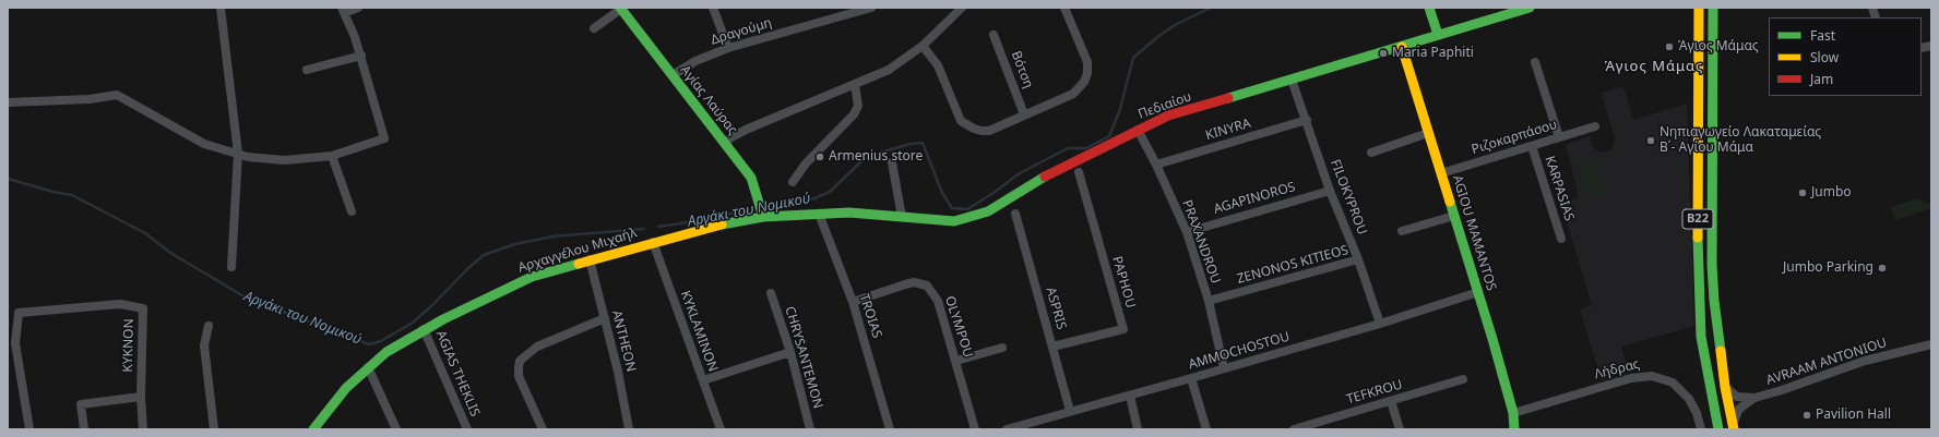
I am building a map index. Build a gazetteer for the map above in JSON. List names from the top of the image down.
{
  "streets": {
    "street": [
      "Δραγούμη",
      "Βότση",
      "Αγίας Λαύρας",
      "Πεδιαίου",
      "KINYRA",
      "Ριζοκαρπάσου",
      "KARPASIAS",
      "FILOKYPROU",
      "AGAPINOROS",
      "B22",
      "AGIOU MAMANTOS",
      "PRAXANDROU",
      "Αρχαγγέλου Μιχαήλ",
      "ZENONOS KITIEOS",
      "PAPHOU",
      "ASPRIS",
      "TROIAS",
      "OLYMPOU",
      "KYKLAMINON",
      "ANTHEON",
      "KYKNON",
      "AMMOCHOSTOU",
      "CHRYSANTEMON",
      "AVRAAM ANTONIOU",
      "Λήδρας",
      "AGIAS THEKLIS",
      "TEFKROU"
    ]
  },
  "crossings": [
    ["Δραγούμη", "Αγίας Λαύρας"],
    ["Αγίας Λαύρας", "Αρχαγγέλου Μιχαήλ"],
    ["Πεδιαίου", "FILOKYPROU"],
    ["Πεδιαίου", "AGIOU MAMANTOS"],
    ["Πεδιαίου", "PRAXANDROU"],
    ["Πεδιαίου", "Αρχαγγέλου Μιχαήλ"],
    ["Πεδιαίου", "TROIAS"],
    ["KINYRA", "FILOKYPROU"],
    ["KINYRA", "PRAXANDROU"],
    ["Ριζοκαρπάσου", "KARPASIAS"],
    ["Ριζοκαρπάσου", "AGIOU MAMANTOS"],
    ["FILOKYPROU", "AGAPINOROS"],
    ["FILOKYPROU", "ZENONOS KITIEOS"],
    ["FILOKYPROU", "AMMOCHOSTOU"],
    ["AGAPINOROS", "PRAXANDROU"],
    ["AGIOU MAMANTOS", "AMMOCHOSTOU"],
    ["AGIOU MAMANTOS", "Λήδρας"],
    ["PRAXANDROU", "ZENONOS KITIEOS"],
    ["PRAXANDROU", "AMMOCHOSTOU"],
    ["Αρχαγγέλου Μιχαήλ", "TROIAS"],
    ["Αρχαγγέλου Μιχαήλ", "KYKLAMINON"],
    ["Αρχαγγέλου Μιχαήλ", "ANTHEON"],
    ["Αρχαγγέλου Μιχαήλ", "AGIAS THEKLIS"],
    ["PAPHOU", "ASPRIS"],
    ["ASPRIS", "AMMOCHOSTOU"],
    ["TROIAS", "OLYMPOU"]
  ],
  "districts": ["Άγιος Μάμας"],
  "water": ["Αργάκι του Νομικού"],
  "places": [
    "Άγιος Μάμας",
    "Maria Paphiti",
    "Νηπιαγωγείο Λακαταμείας Β΄- Αγίου Μάμα",
    "Armenius store",
    "Jumbo",
    "Jumbo Parking",
    "Pavilion Hall"
  ],
  "legend": ["Fast", "Slow", "Jam"]
}
